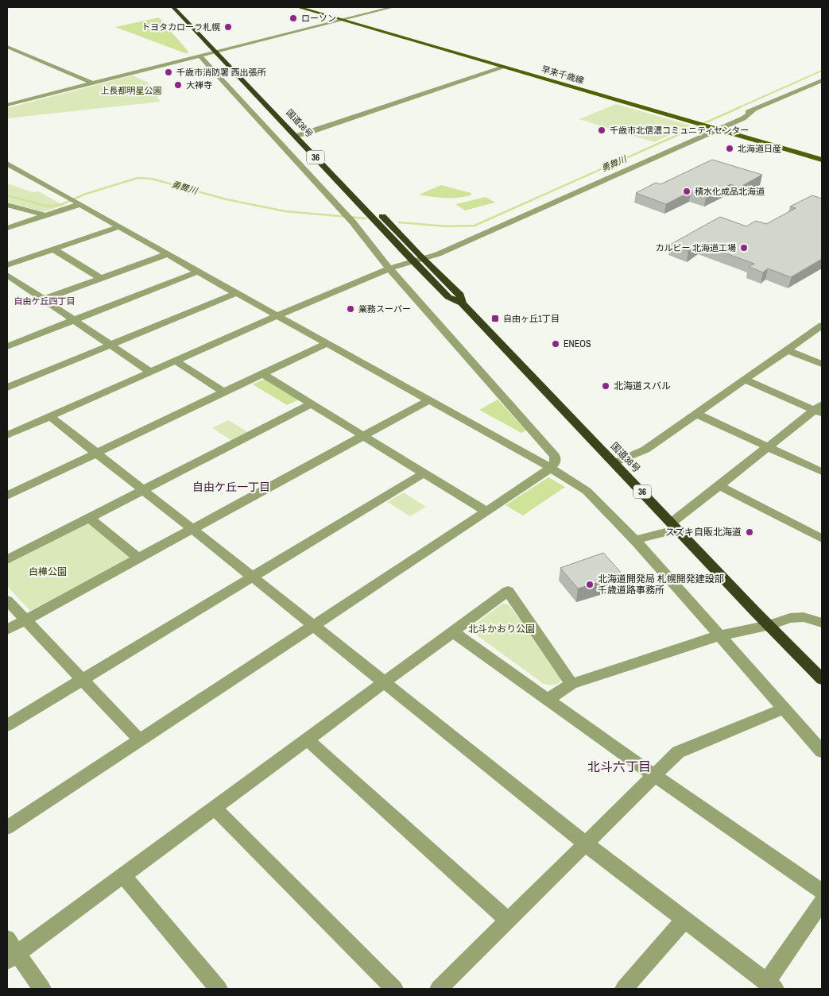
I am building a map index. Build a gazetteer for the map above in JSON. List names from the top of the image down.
{
  "streets": {
    "highway": ["国道36号", "36"],
    "main road": ["早来千歳線"]
  },
  "districts": ["自由ケ丘四丁目", "自由ケ丘一丁目", "北斗六丁目"],
  "water": ["勇舞川"],
  "parks": ["上長都明星公園", "白樺公園", "北斗かおり公園"],
  "places": {
    "other": [
      "ローソン",
      "トヨタカローラ札幌",
      "千歳市消防署 西出張所",
      "大禅寺",
      "千歳市北信濃コミュニティセンター",
      "北海道日産",
      "積水化成品北海道",
      "カルビー 北海道工場",
      "業務スーパー",
      "ENEOS",
      "北海道スバル",
      "スズキ自販北海道",
      "北海道開発局 札幌開発建設部 千歳道路事務所"
    ],
    "transit": ["自由ヶ丘1丁目"]
  }
}
